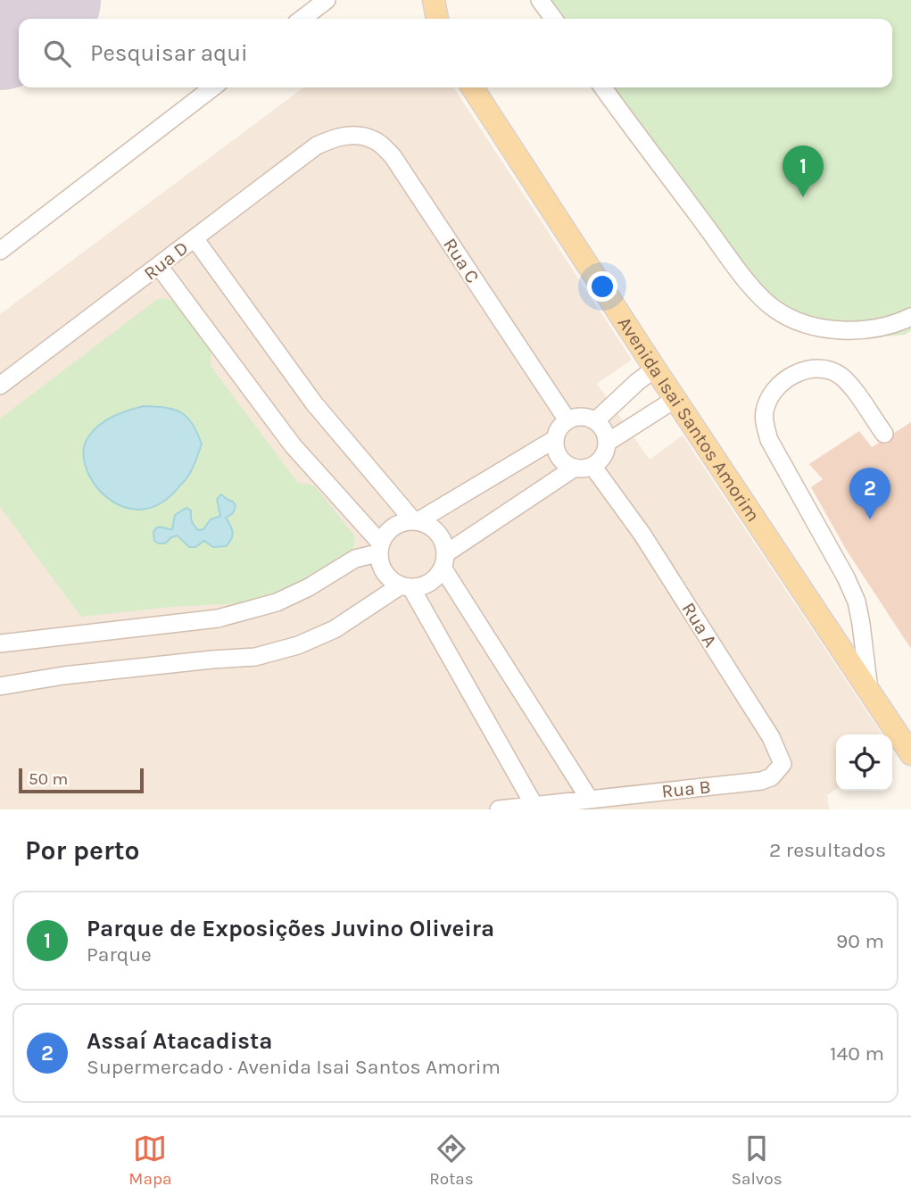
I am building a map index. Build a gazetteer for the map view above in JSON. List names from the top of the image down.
{
  "streets": {
    "main road": ["Avenida Isai Santos Amorim"],
    "street": [
      "Rua D",
      "Rua C",
      "Rua A",
      "Rua B"
    ]
  },
  "crossings": [
    ["Rua D", "Rua C"],
    ["Rua C", "Rua A"],
    ["Rua A", "Rua B"]
  ],
  "scale_bar": "50 m",
  "page": {
    "search": "Pesquisar aqui",
    "pins": ["1", "2"],
    "scale": "50 m",
    "heading": ["Por perto", "2 resultados"],
    "list": [
      {
        "mark": "1",
        "name": "Parque de Exposições Juvino Oliveira",
        "note": "Parque",
        "value": "90 m"
      },
      {
        "mark": "2",
        "name": "Assaí Atacadista",
        "note": "Supermercado · Avenida Isai Santos Amorim",
        "value": "140 m"
      }
    ],
    "nav": ["Mapa", "Rotas", "Salvos"]
  }
}
